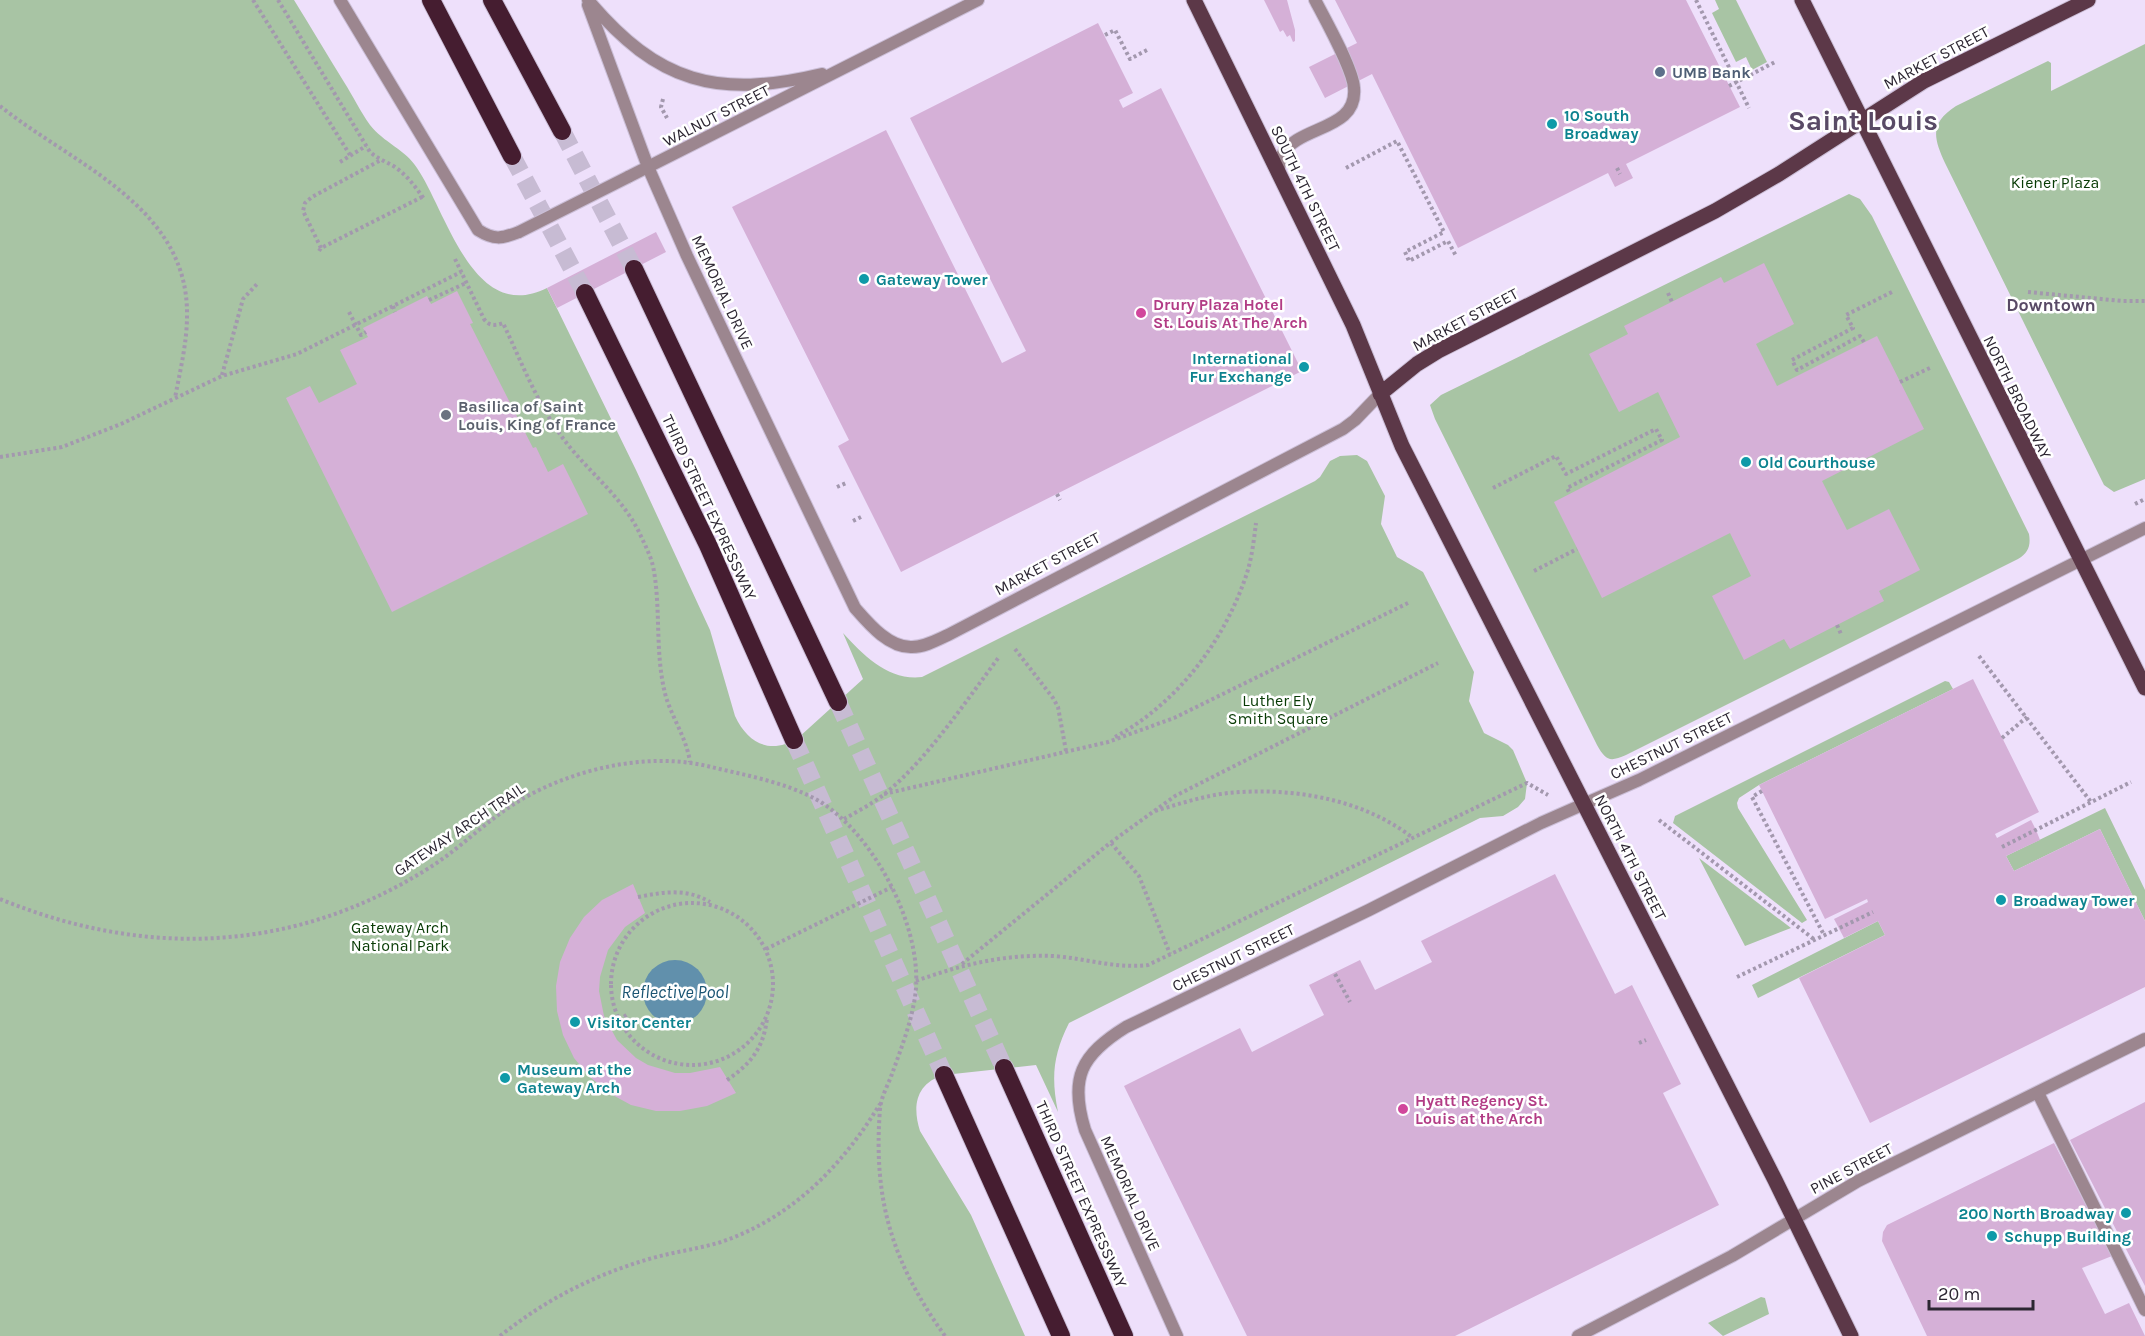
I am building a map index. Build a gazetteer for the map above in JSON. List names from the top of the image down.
{
  "streets": {
    "highway": ["THIRD STREET EXPRESSWAY"],
    "main road": [
      "MARKET STREET",
      "SOUTH 4TH STREET",
      "NORTH BROADWAY",
      "NORTH 4TH STREET"
    ],
    "street": [
      "WALNUT STREET",
      "MEMORIAL DRIVE",
      "CHESTNUT STREET",
      "PINE STREET"
    ],
    "path": ["GATEWAY ARCH TRAIL"]
  },
  "crossings": [
    ["MARKET STREET", "SOUTH 4TH STREET"],
    ["MARKET STREET", "MEMORIAL DRIVE"],
    ["MARKET STREET", "NORTH BROADWAY"],
    ["MARKET STREET", "NORTH 4TH STREET"],
    ["WALNUT STREET", "MEMORIAL DRIVE"],
    ["SOUTH 4TH STREET", "NORTH 4TH STREET"],
    ["MEMORIAL DRIVE", "CHESTNUT STREET"],
    ["NORTH BROADWAY", "CHESTNUT STREET"],
    ["CHESTNUT STREET", "GATEWAY ARCH TRAIL"],
    ["CHESTNUT STREET", "NORTH 4TH STREET"],
    ["NORTH 4TH STREET", "PINE STREET"]
  ],
  "districts": ["Saint Louis", "Downtown"],
  "water": ["Reflective Pool"],
  "parks": ["Kiener Plaza", "Luther Ely Smith Square", "Gateway Arch National Park"],
  "places": [
    "UMB Bank",
    "10 South Broadway",
    "Gateway Tower",
    "Drury Plaza Hotel St. Louis At The Arch",
    "International Fur Exchange",
    "Basilica of Saint Louis, King of France",
    "Old Courthouse",
    "Broadway Tower",
    "Visitor Center",
    "Museum at the Gateway Arch",
    "Hyatt Regency St. Louis at the Arch",
    "200 North Broadway",
    "Schupp Building"
  ],
  "scale_bar": "20 m"
}
